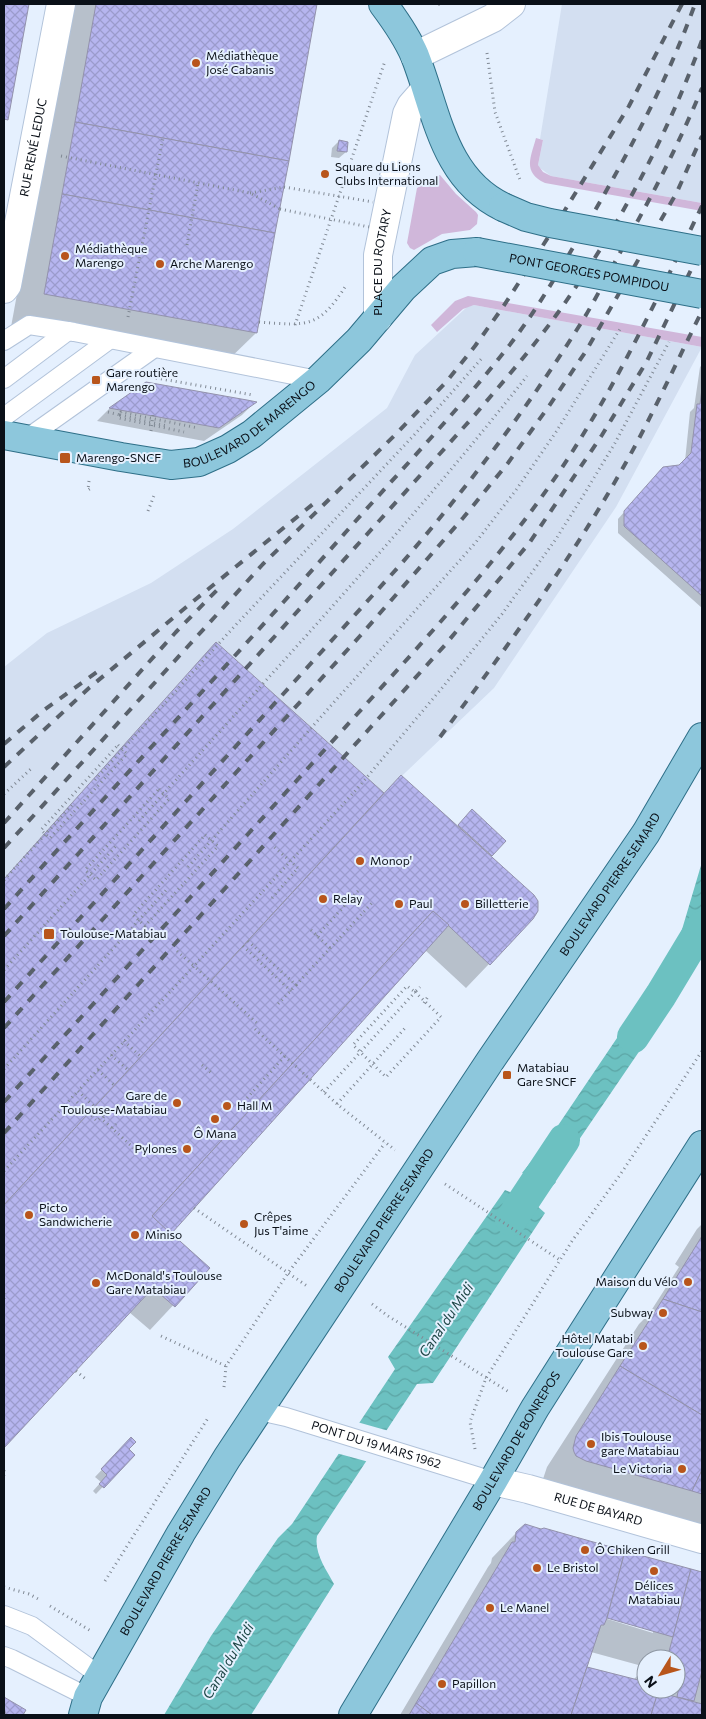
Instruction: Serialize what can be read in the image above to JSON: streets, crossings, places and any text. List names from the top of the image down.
{
  "streets": {
    "main road": [
      "PLACE DU ROTARY",
      "PONT GEORGES POMPIDOU",
      "BOULEVARD DE MARENGO",
      "BOULEVARD PIERRE SEMARD",
      "BOULEVARD DE BONREPOS"
    ],
    "street": ["RUE RENÉ LEDUC", "RUE DE BAYARD"],
    "lane": ["PONT DU 19 MARS 1962"]
  },
  "crossings": [
    ["PLACE DU ROTARY", "PONT GEORGES POMPIDOU"],
    ["PLACE DU ROTARY", "BOULEVARD DE MARENGO"],
    ["BOULEVARD PIERRE SEMARD", "PONT DU 19 MARS 1962"],
    ["BOULEVARD DE BONREPOS", "PONT DU 19 MARS 1962"],
    ["BOULEVARD DE BONREPOS", "RUE DE BAYARD"],
    ["PONT DU 19 MARS 1962", "RUE DE BAYARD"]
  ],
  "water": ["Canal du Midi"],
  "places": {
    "other": [
      "Médiathèque José Cabanis",
      "Square du Lions Clubs International",
      "Médiathèque Marengo",
      "Arche Marengo",
      "Monop'",
      "Relay",
      "Paul",
      "Billetterie",
      "Gare de Toulouse-Matabiau",
      "Hall M",
      "Ô Mana",
      "Pylones",
      "Picto Sandwicherie",
      "Crêpes Jus T'aime",
      "Miniso",
      "Maison du Vélo",
      "McDonald's Toulouse Gare Matabiau",
      "Subway",
      "Hôtel Matabi Toulouse Gare",
      "Ibis Toulouse gare Matabiau",
      "Le Victoria",
      "Ô Chiken Grill",
      "Le Bristol",
      "Délices Matabiau",
      "Le Manel",
      "Papillon"
    ],
    "transit": [
      "Gare routière Marengo",
      "Marengo-SNCF",
      "Toulouse-Matabiau",
      "Matabiau Gare SNCF"
    ]
  },
  "north": "bottom left"
}
